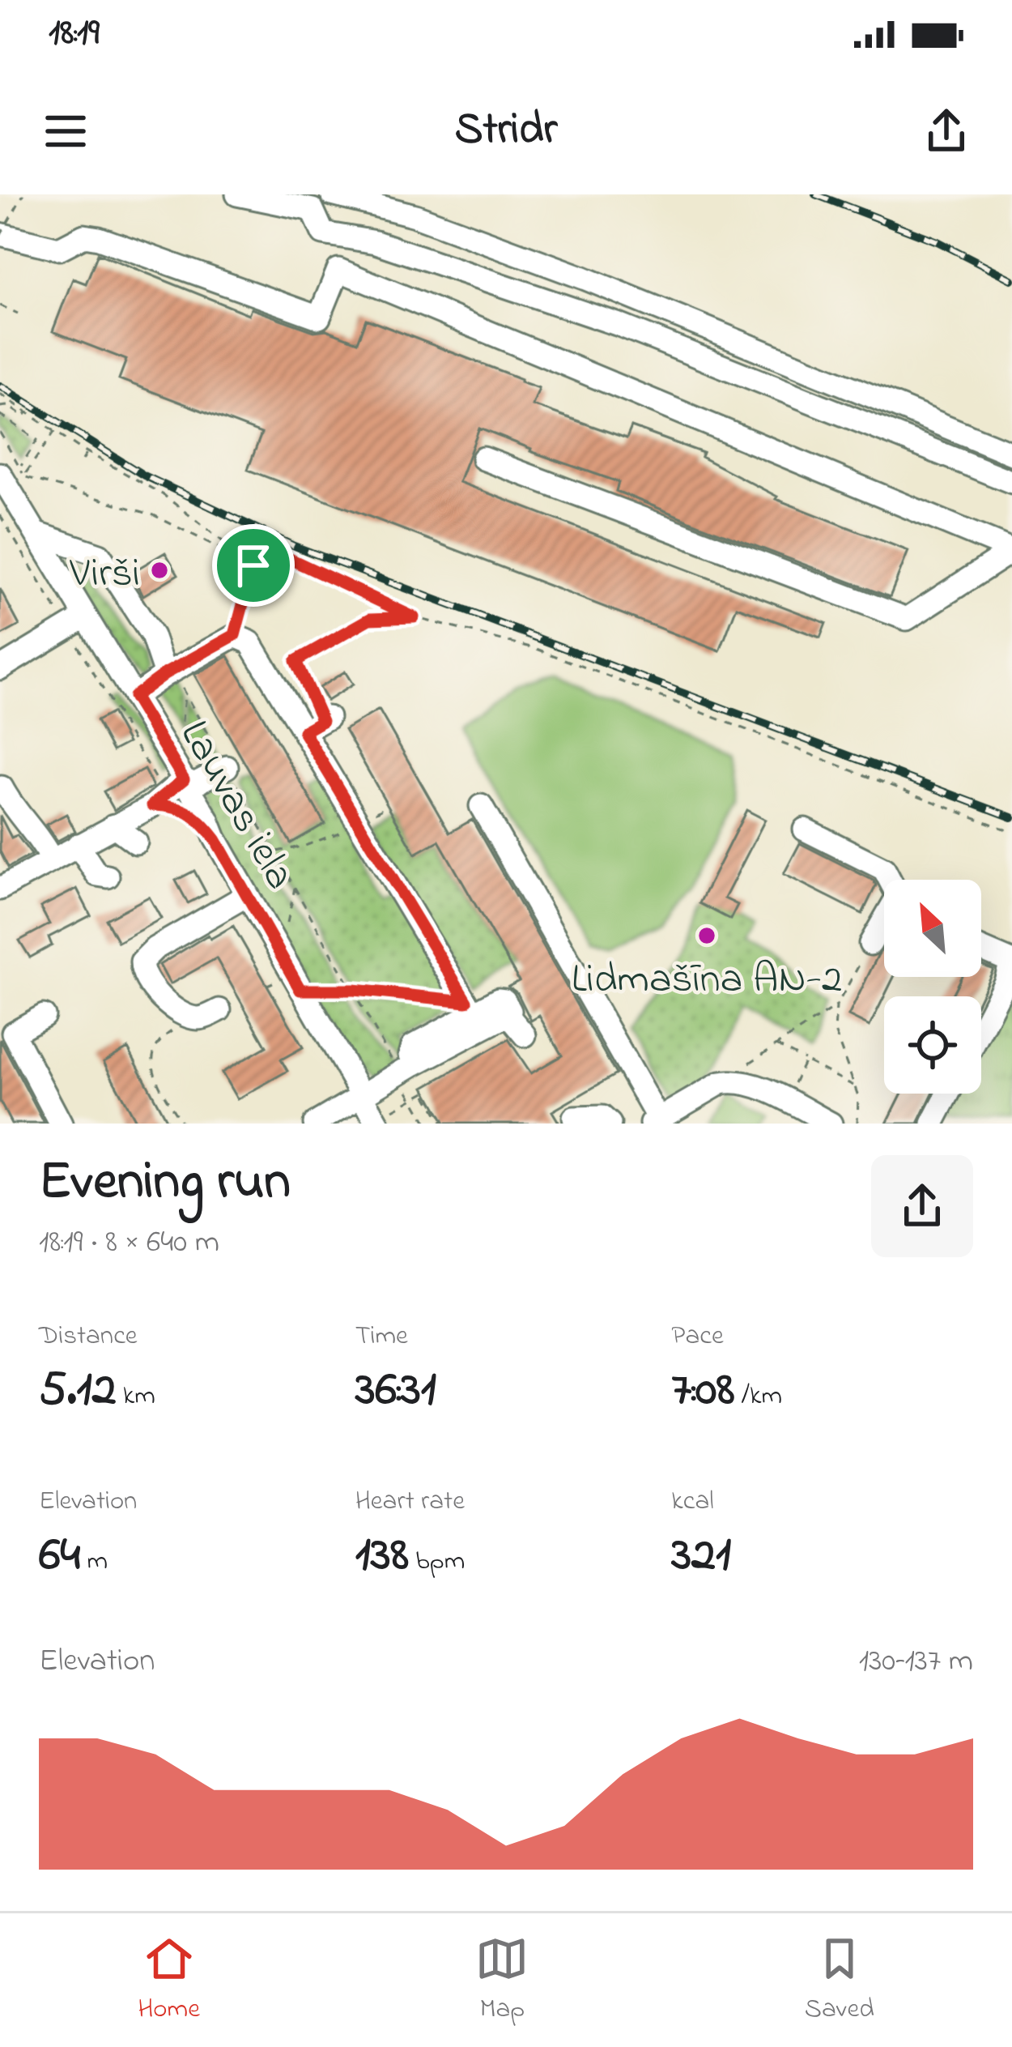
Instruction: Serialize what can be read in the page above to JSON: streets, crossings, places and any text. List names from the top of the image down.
{
  "streets": {
    "street": ["Lauvas iela"]
  },
  "places": ["Virši", "Lidmašīna AN-2"],
  "north": "top left",
  "page": {
    "status": "18:19",
    "header": "Stridr",
    "heading": ["Evening run", "18:19 · 8 × 640 m"],
    "stats": [
      ["Distance", "5.12 km"],
      ["Time", "36:31"],
      ["Pace", "7:08 /km"],
      ["Elevation", "64 m"],
      ["Heart rate", "138 bpm"],
      ["kcal", "321"]
    ],
    "chart": ["Elevation", "130–137 m"],
    "tabs": ["Home", "Map", "Saved"]
  }
}
